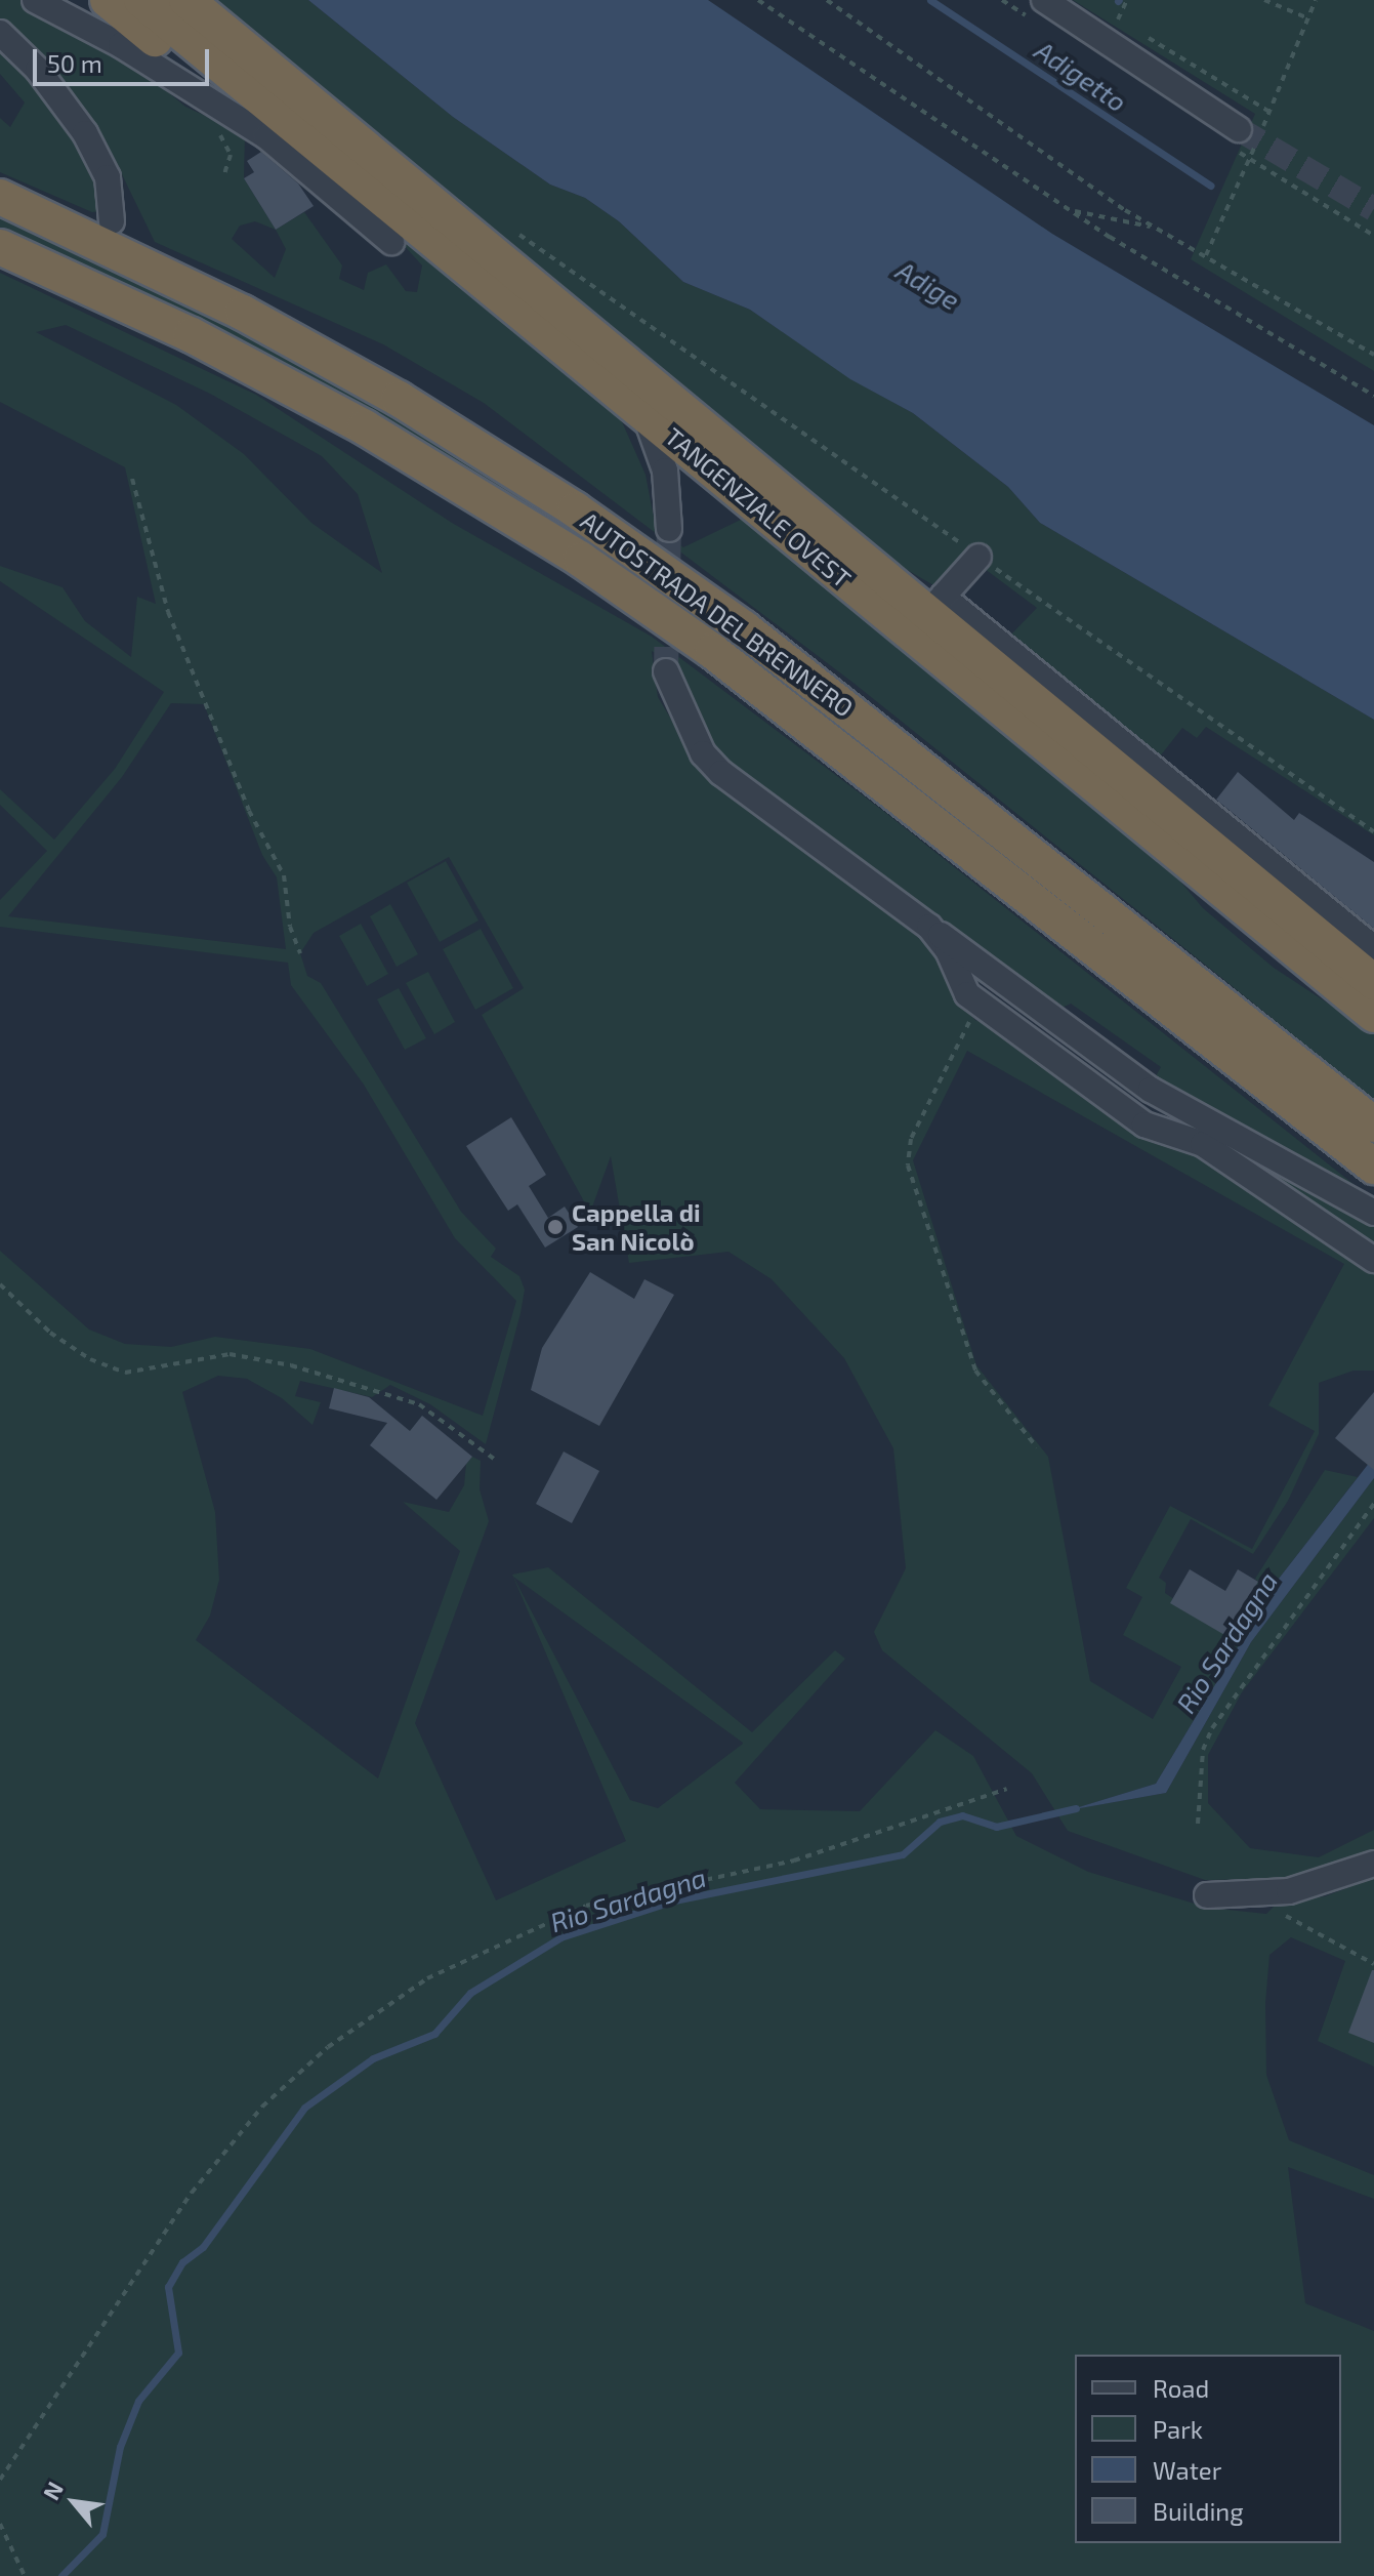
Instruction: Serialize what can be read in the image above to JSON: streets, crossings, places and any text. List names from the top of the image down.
{
  "streets": {
    "highway": ["TANGENZIALE OVEST", "AUTOSTRADA DEL BRENNERO"]
  },
  "water": ["Adigetto", "Adige", "Rio Sardagna"],
  "places": ["Cappella di San Nicolò"],
  "legend": [
    "Road",
    "Park",
    "Water",
    "Building"
  ],
  "scale_bar": "50 m",
  "north": "top left"
}
